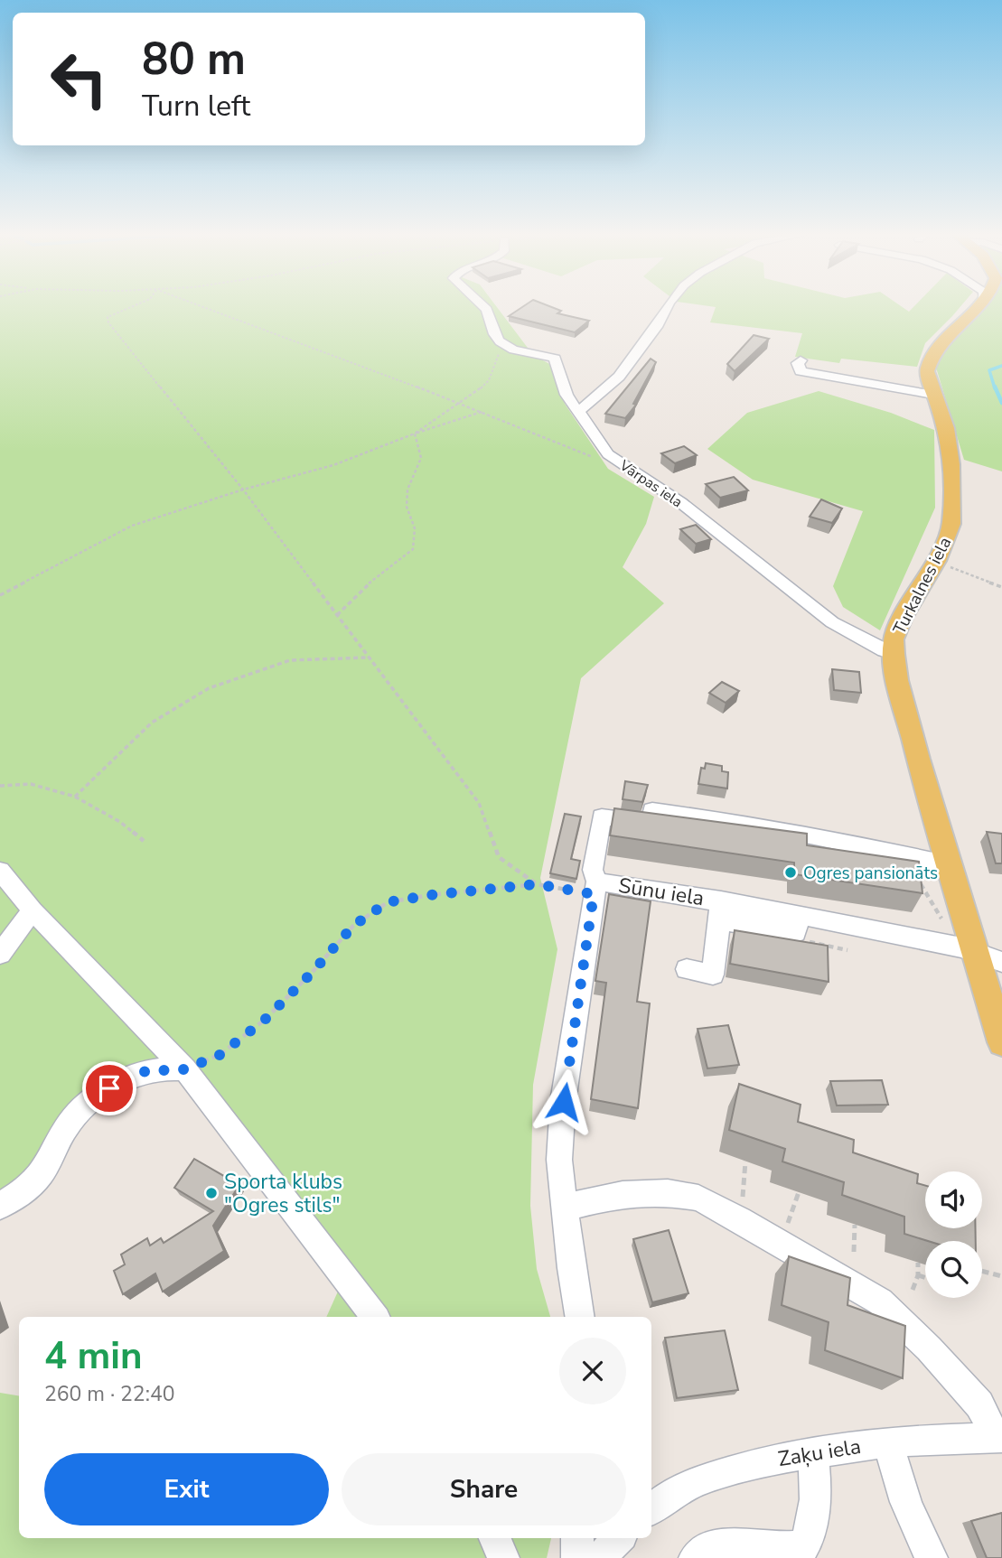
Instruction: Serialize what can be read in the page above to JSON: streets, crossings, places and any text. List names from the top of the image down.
{
  "streets": {
    "main road": ["Turkalnes iela"],
    "street": ["Vārpas iela", "Sūnu iela", "Zaķu iela"]
  },
  "crossings": [
    ["Vārpas iela", "Turkalnes iela"],
    ["Turkalnes iela", "Sūnu iela"]
  ],
  "places": ["Ogres pansionāts", "Sporta klubs \"Ogres stils\""],
  "page": {
    "turn": ["80 m", "Turn left"],
    "heading": ["4 min", "260 m · 22:40"],
    "buttons": ["Exit", "Share"]
  }
}
